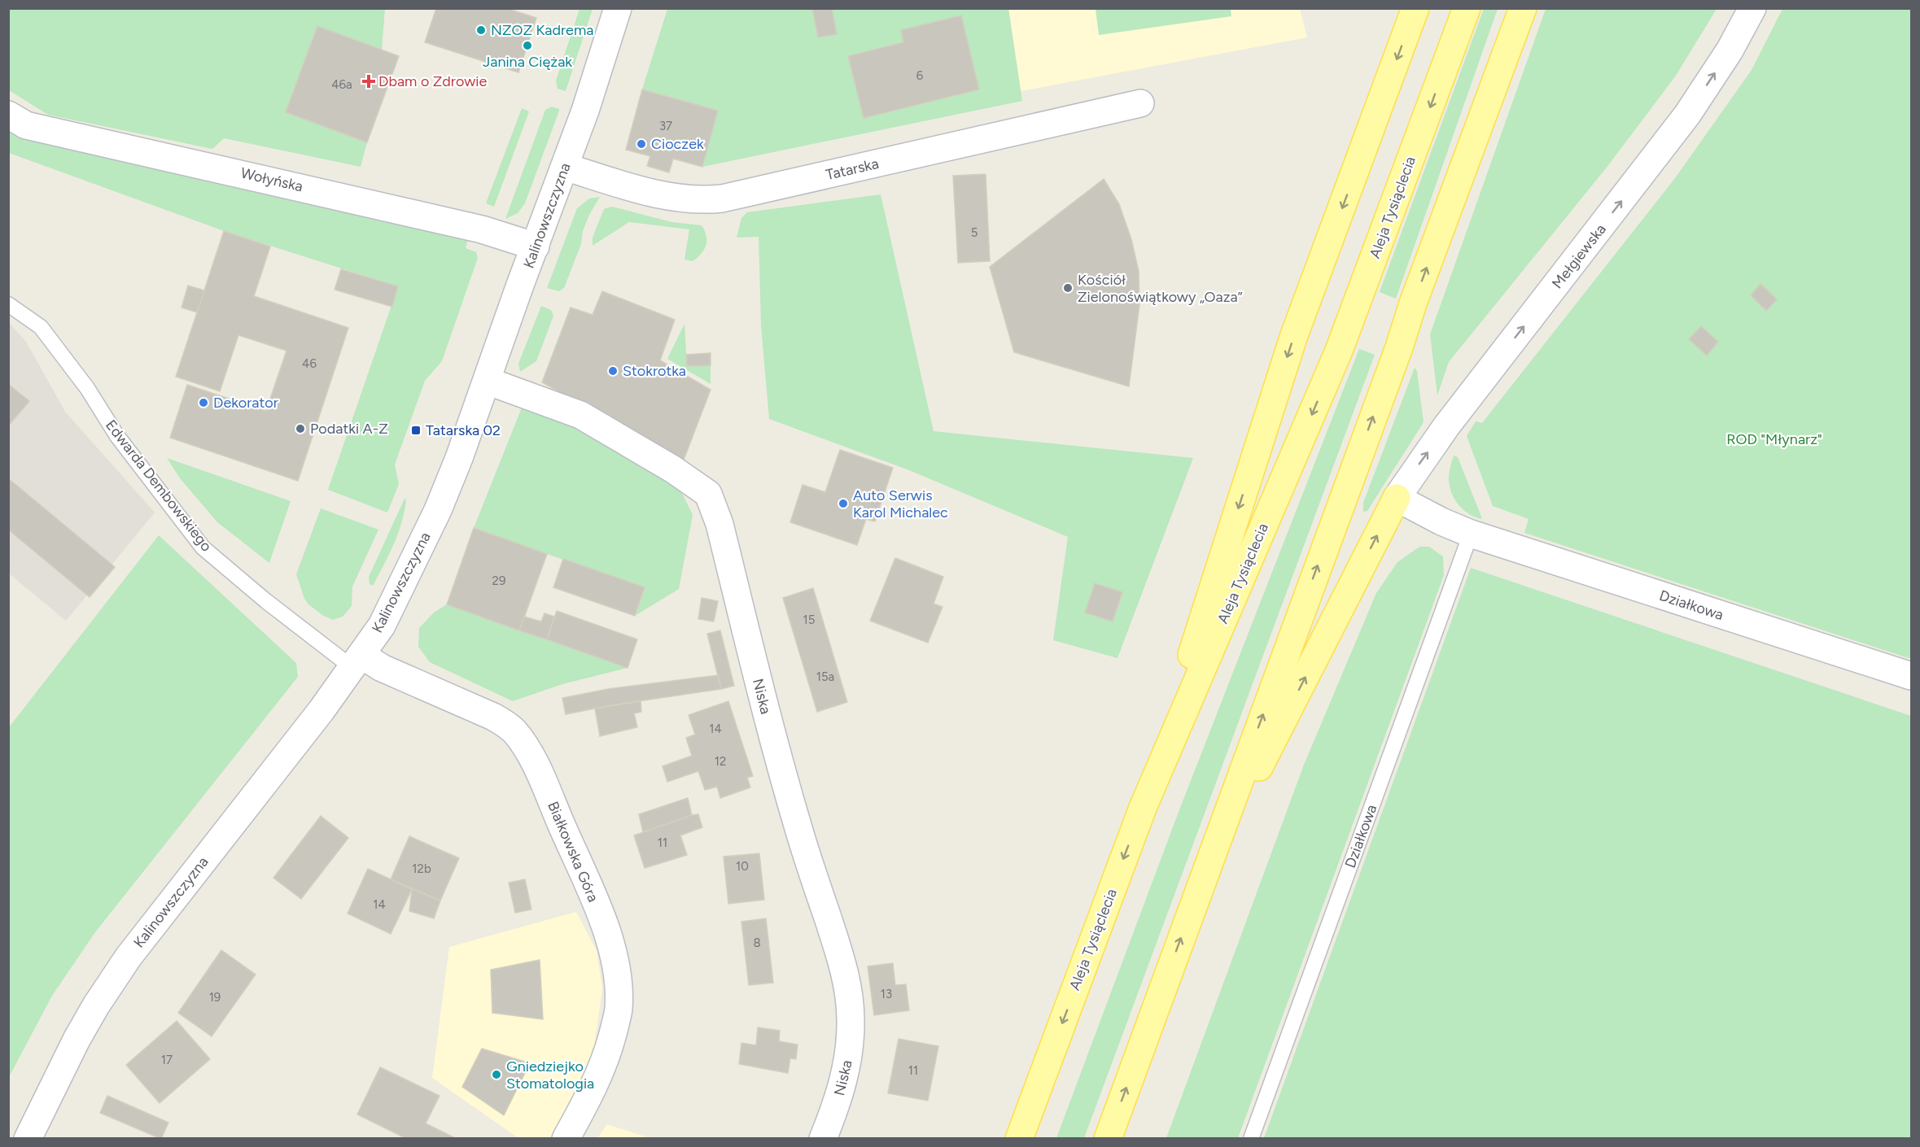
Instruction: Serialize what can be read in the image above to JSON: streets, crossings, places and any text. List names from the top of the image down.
{
  "streets": {
    "main road": ["Aleja Tysiąclecia"],
    "street": [
      "Tatarska",
      "Wołyńska",
      "Kalinowszczyzna",
      "Mełgiewska",
      "Działkowa",
      "Niska",
      "Białkowska Góra"
    ],
    "lane": ["Edwarda Dembowskiego"]
  },
  "crossings": [
    ["Tatarska", "Kalinowszczyzna"],
    ["Wołyńska", "Kalinowszczyzna"],
    ["Kalinowszczyzna", "Edwarda Dembowskiego"],
    ["Kalinowszczyzna", "Niska"],
    ["Kalinowszczyzna", "Białkowska Góra"],
    ["Mełgiewska", "Działkowa"],
    ["Edwarda Dembowskiego", "Białkowska Góra"]
  ],
  "one_way": ["Mełgiewska"],
  "parks": ["ROD \"Młynarz\""],
  "places": {
    "other": [
      "NZOZ Kadrema",
      "Janina Ciężak",
      "Cioczek",
      "Kościół Zielonoświątkowy „Oaza”",
      "Stokrotka",
      "Dekorator",
      "Podatki A-Z",
      "Auto Serwis Karol Michalec",
      "Gniedziejko Stomatologia"
    ],
    "health": ["Dbam o Zdrowie"],
    "transit": ["Tatarska 02"]
  },
  "house_numbers": [
    "6",
    "46a",
    "37",
    "5",
    "46",
    "29",
    "15",
    "15a",
    "14",
    "12",
    "11",
    "10",
    "12b",
    "14",
    "8",
    "13",
    "19",
    "17",
    "11"
  ]
}
